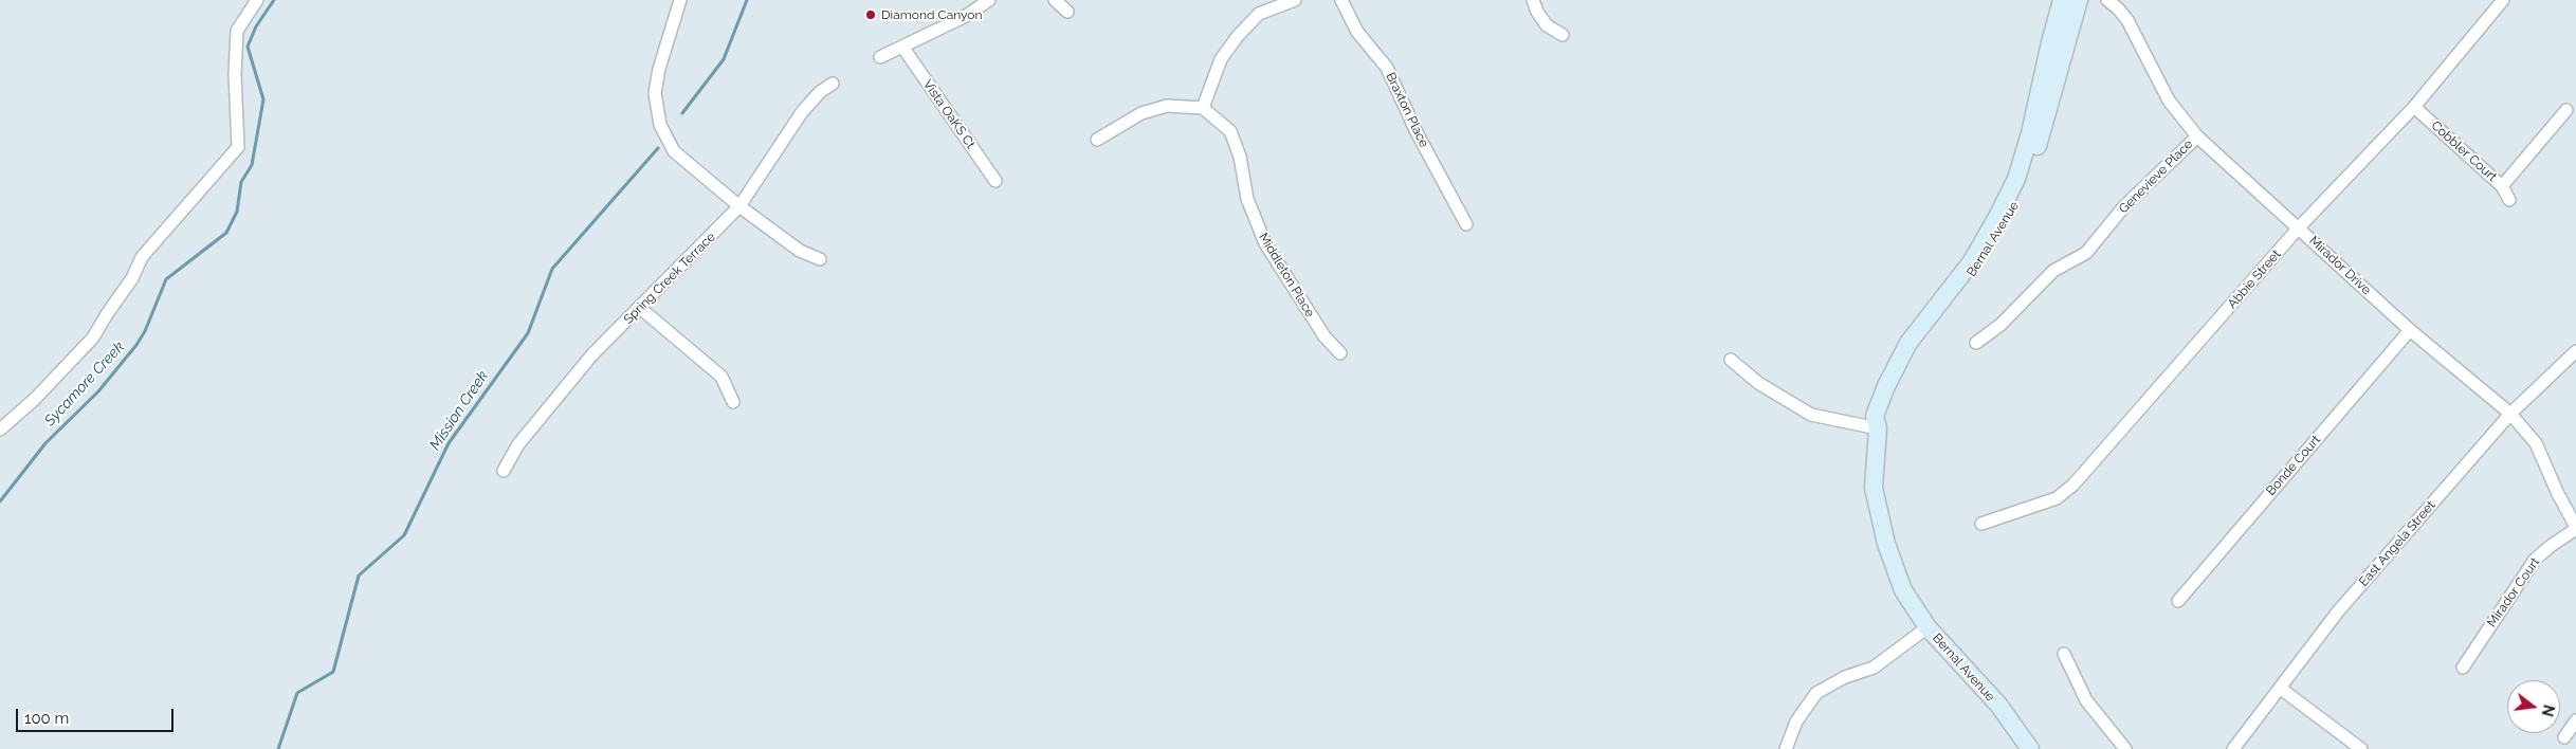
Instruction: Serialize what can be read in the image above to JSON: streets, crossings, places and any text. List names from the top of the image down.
{
  "streets": {
    "main road": ["Bernal Avenue"],
    "street": [
      "Braxton Place",
      "Vista OaKS Ct",
      "Cobbler Court",
      "Genevieve Place",
      "Mirador Drive",
      "Middleton Place",
      "Spring Creek Terrace",
      "Abbie Street",
      "Bonde Court",
      "East Angela Street",
      "Mirador Court"
    ]
  },
  "crossings": [
    ["Cobbler Court", "Abbie Street"],
    ["Genevieve Place", "Mirador Drive"],
    ["Mirador Drive", "Abbie Street"],
    ["Mirador Drive", "Bonde Court"],
    ["Mirador Drive", "East Angela Street"],
    ["Mirador Drive", "Mirador Court"]
  ],
  "water": ["Sycamore Creek", "Mission Creek"],
  "places": ["Diamond Canyon"],
  "scale_bar": "100 m",
  "north": "right"
}
